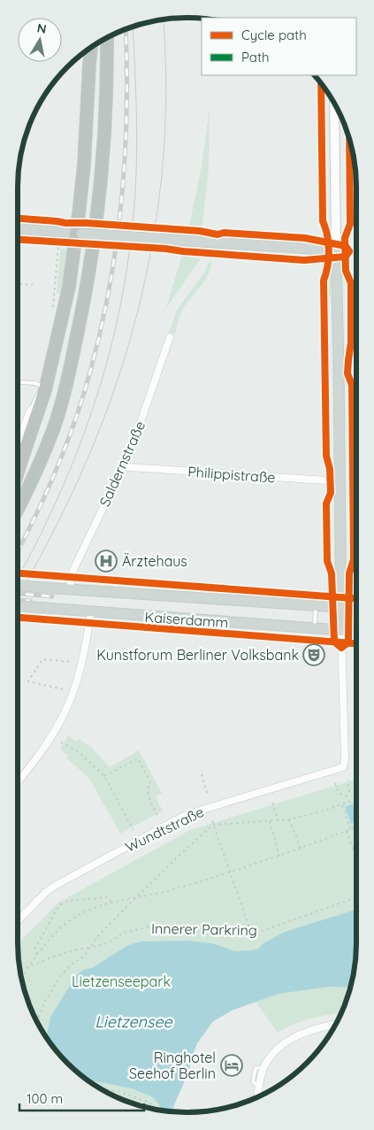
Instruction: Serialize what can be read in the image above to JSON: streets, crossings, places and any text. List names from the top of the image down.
{
  "streets": {
    "main road": ["Kaiserdamm"],
    "street": ["Saldernstraße", "Philippistraße", "Wundtstraße"],
    "path": ["Innerer Parkring"]
  },
  "crossings": [
    ["Saldernstraße", "Philippistraße"],
    ["Saldernstraße", "Kaiserdamm"],
    ["Kaiserdamm", "Wundtstraße"]
  ],
  "water": ["Lietzensee"],
  "parks": ["Lietzenseepark"],
  "places": {
    "hospital": ["Ärztehaus"],
    "theatre": ["Kunstforum Berliner Volksbank"],
    "hotel": ["Ringhotel Seehof Berlin"]
  },
  "legend": ["Cycle path", "Path"],
  "scale_bar": "100 m",
  "north": "top"
}
